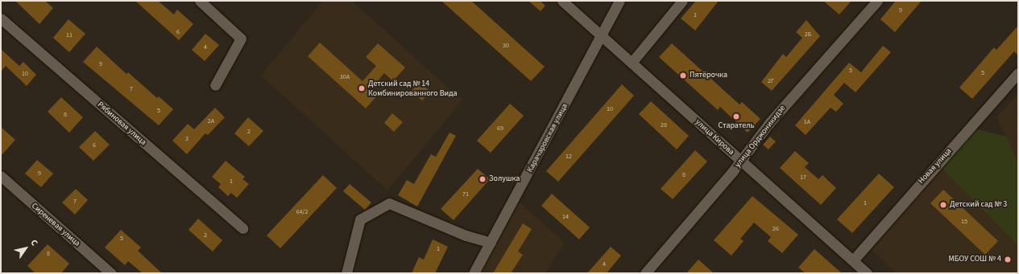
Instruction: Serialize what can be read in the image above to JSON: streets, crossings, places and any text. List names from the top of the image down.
{
  "streets": {
    "street": [
      "Рябиновая улица",
      "улица Орджоникидзе",
      "улица Кирова",
      "Карачаровская улица",
      "Новая улица",
      "Сиреневая улица"
    ]
  },
  "crossings": [
    ["улица Орджоникидзе", "улица Кирова"],
    ["улица Кирова", "Карачаровская улица"],
    ["улица Кирова", "Новая улица"]
  ],
  "places": [
    "Пятёрочка",
    "Детский сад № 14 Комбинированного Вида",
    "Старатель",
    "Золушка",
    "Детский сад № 3",
    "МБОУ СОШ № 4"
  ],
  "house_numbers": [
    "9",
    "1",
    "6",
    "2Б",
    "11",
    "30",
    "4",
    "9",
    "5",
    "5",
    "10",
    "30А",
    "2Г",
    "7",
    "10",
    "5",
    "8",
    "2А",
    "1А",
    "28",
    "69",
    "2",
    "3",
    "6",
    "12",
    "9",
    "8",
    "17",
    "1",
    "71",
    "7",
    "1",
    "64/2",
    "14",
    "15",
    "26",
    "2",
    "5",
    "1",
    "8",
    "4"
  ],
  "north": "top right"
}
